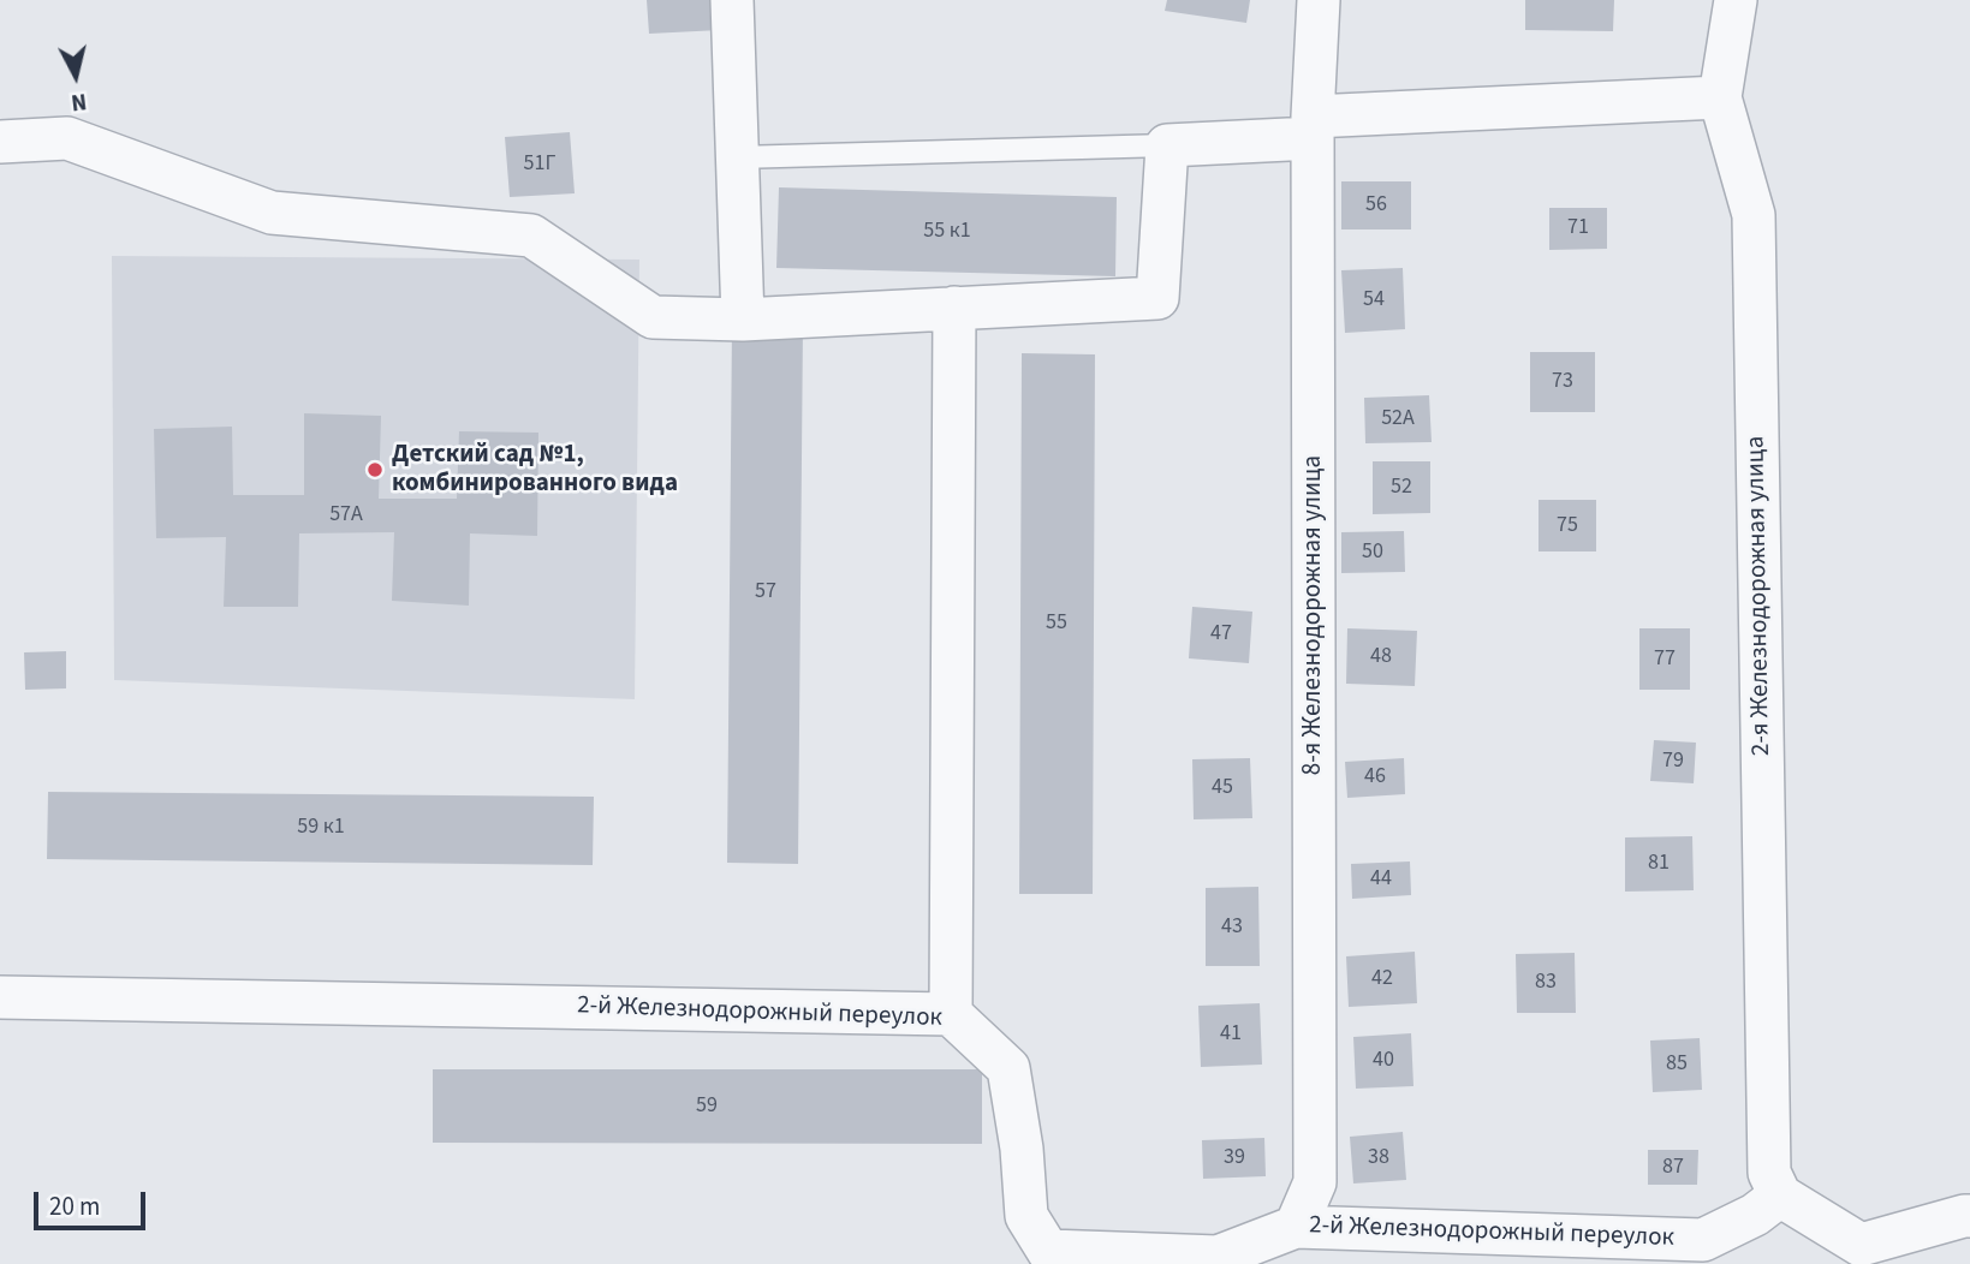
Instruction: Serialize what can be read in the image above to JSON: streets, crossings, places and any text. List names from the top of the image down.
{
  "streets": {
    "street": ["2-я Железнодорожная улица", "8-я Железнодорожная улица", "2-й Железнодорожный переулок"]
  },
  "crossings": [
    ["2-я Железнодорожная улица", "2-й Железнодорожный переулок"],
    ["8-я Железнодорожная улица", "2-й Железнодорожный переулок"]
  ],
  "places": ["Детский сад №1, комбинированного вида"],
  "house_numbers": [
    "51Г",
    "56",
    "71",
    "55 к1",
    "54",
    "73",
    "52А",
    "52",
    "57А",
    "75",
    "50",
    "57",
    "55",
    "47",
    "48",
    "77",
    "79",
    "46",
    "45",
    "59 к1",
    "81",
    "44",
    "43",
    "42",
    "83",
    "41",
    "40",
    "85",
    "59",
    "39",
    "38",
    "87"
  ],
  "scale_bar": "20 m",
  "north": "bottom"
}
